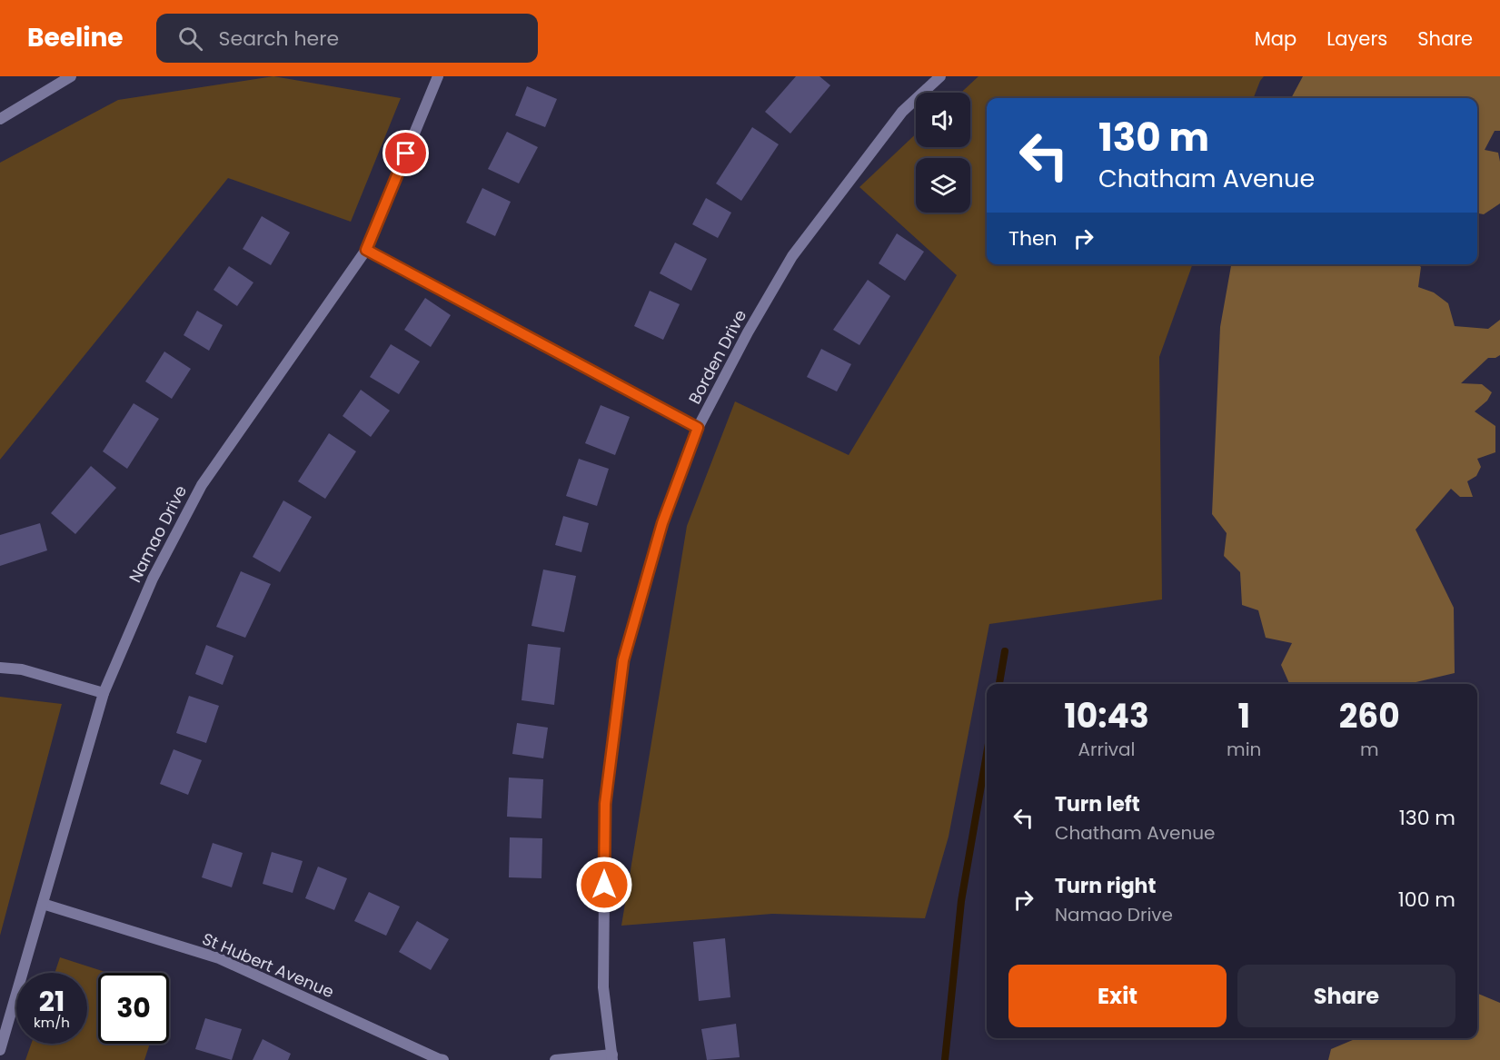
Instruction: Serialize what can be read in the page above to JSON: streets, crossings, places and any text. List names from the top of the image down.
{
  "streets": {
    "street": ["Borden Drive", "Namao Drive", "St Hubert Avenue"]
  },
  "crossings": [
    ["Namao Drive", "St Hubert Avenue"]
  ],
  "page": {
    "header": "Beeline",
    "search": "Search here",
    "nav": ["Map", "Layers", "Share"],
    "turn": ["130 m", "Chatham Avenue"],
    "then": "Then",
    "eta": [
      "10:43",
      "Arrival",
      "1",
      "min",
      "260",
      "m"
    ],
    "list": [
      {
        "name": "Turn left",
        "note": "Chatham Avenue",
        "value": "130 m"
      },
      {
        "name": "Turn right",
        "note": "Namao Drive",
        "value": "100 m"
      }
    ],
    "buttons": ["Exit", "Share"],
    "speed": "21 km/h",
    "limit": "30"
  }
}
